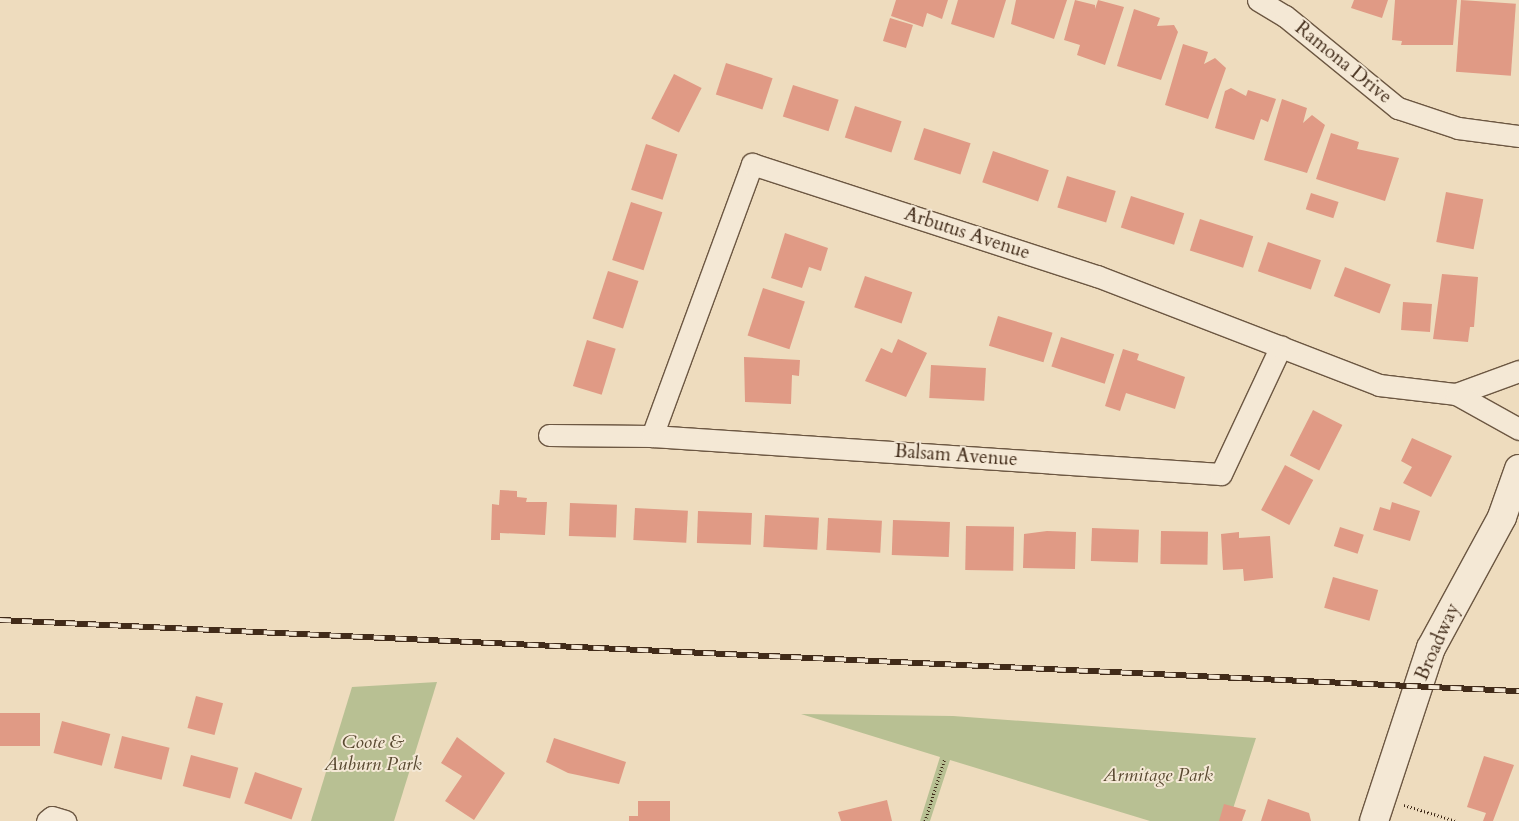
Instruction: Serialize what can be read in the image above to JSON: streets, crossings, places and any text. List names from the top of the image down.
{
  "streets": {
    "street": [
      "Ramona Drive",
      "Arbutus Avenue",
      "Balsam Avenue",
      "Broadway"
    ]
  },
  "crossings": [
    ["Arbutus Avenue", "Balsam Avenue"]
  ],
  "parks": ["Coote & Auburn Park", "Armitage Park"]
}
